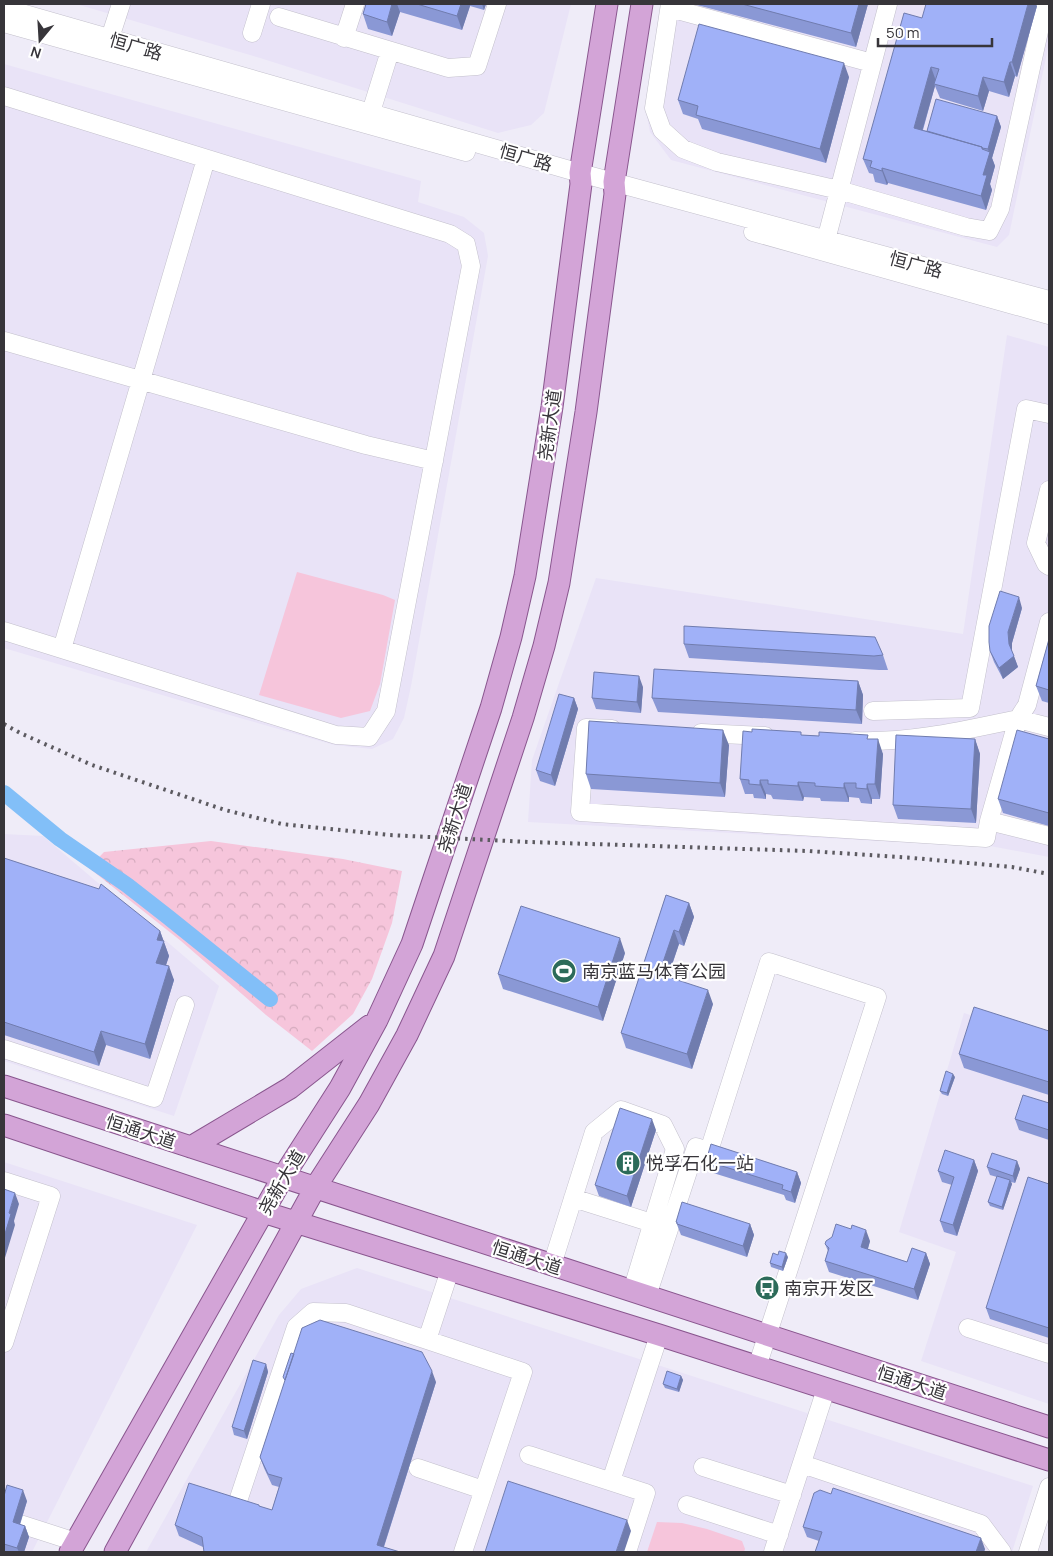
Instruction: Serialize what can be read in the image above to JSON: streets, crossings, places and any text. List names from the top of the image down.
{
  "streets": {
    "main road": ["尧新大道", "恒通大道"],
    "street": ["恒广路"]
  },
  "crossings": [
    ["恒广路", "尧新大道"],
    ["尧新大道", "恒通大道"]
  ],
  "places": {
    "sports": ["南京蓝马体育公园"],
    "building": ["悦孚石化一站"],
    "bus stop": ["南京开发区"]
  },
  "scale_bar": "50 m",
  "north": "bottom"
}
